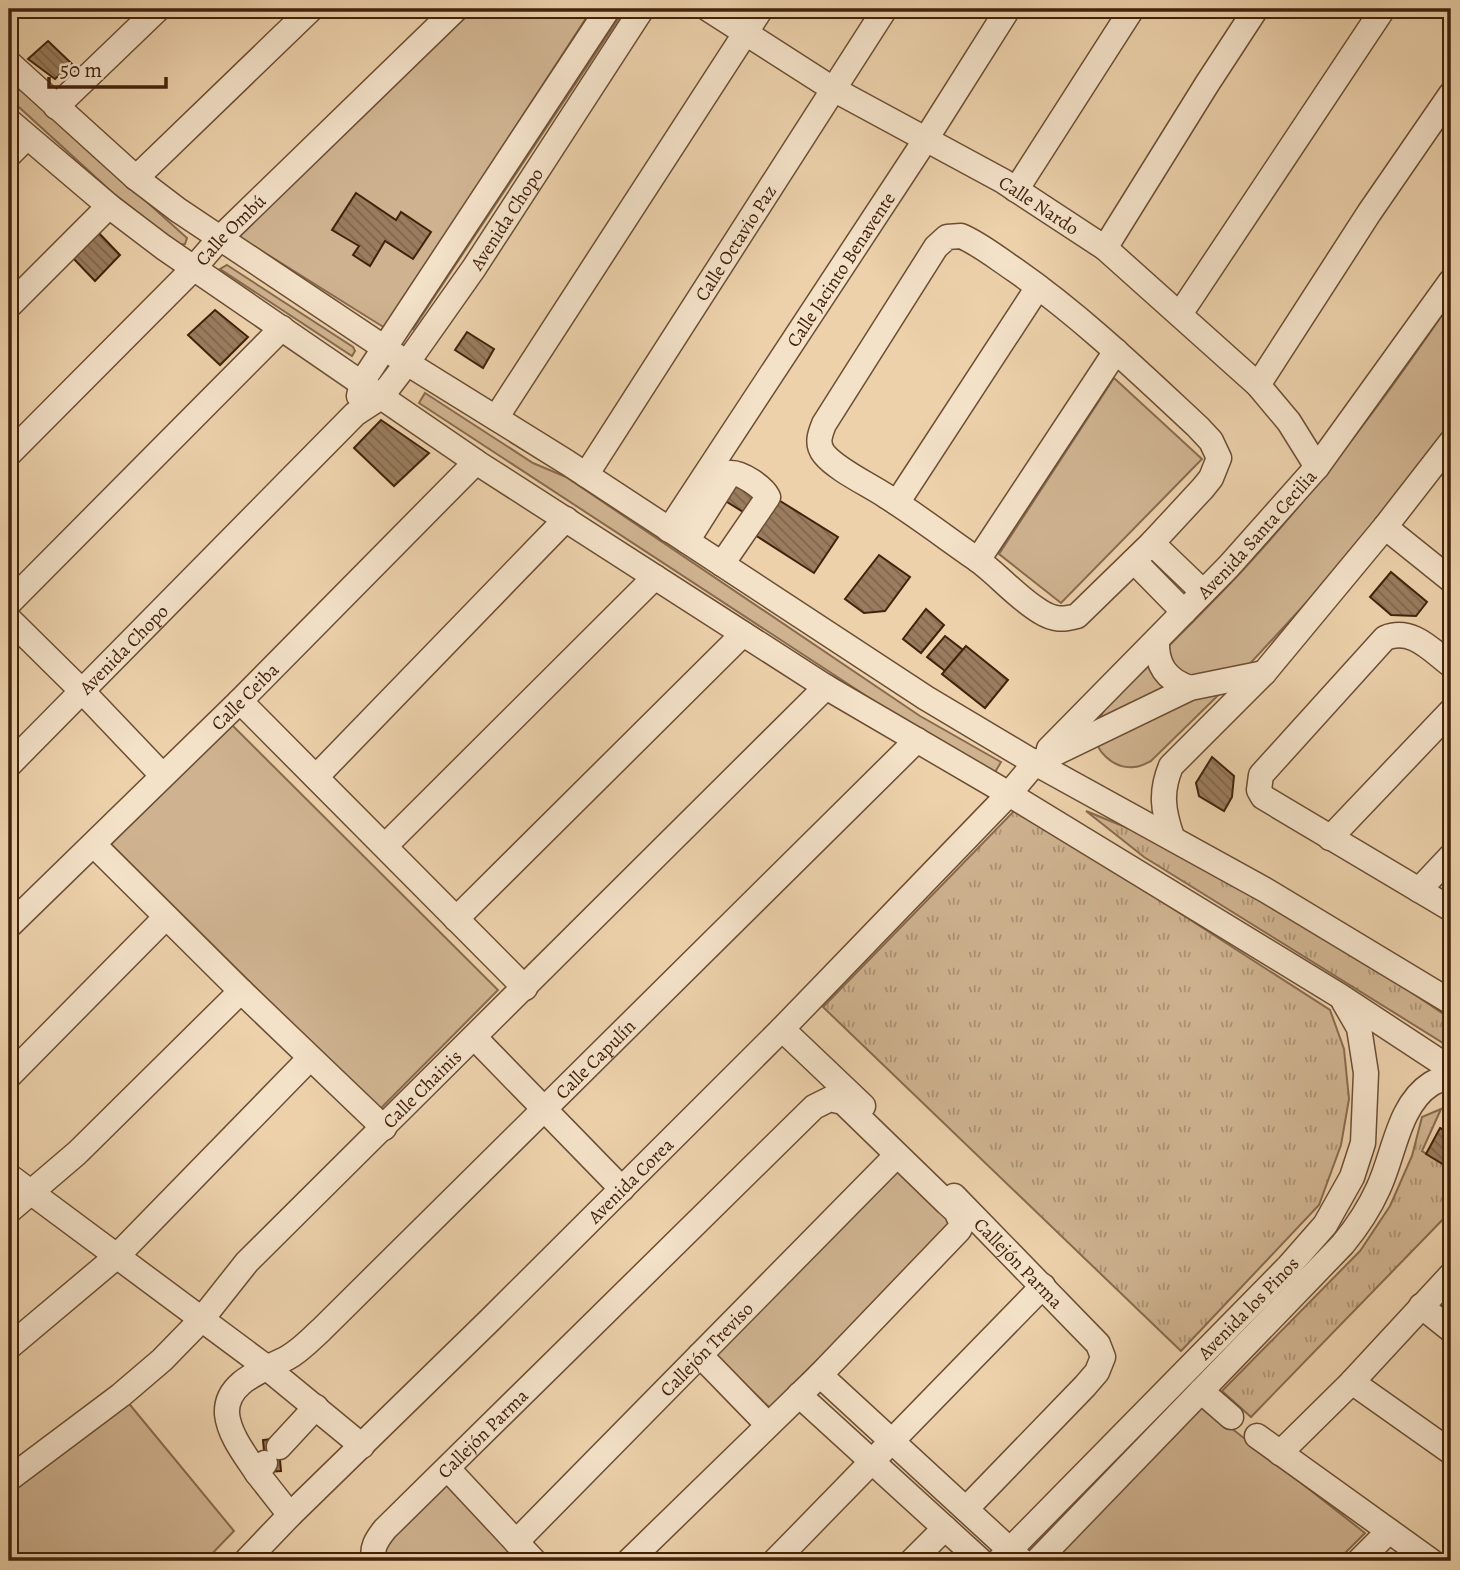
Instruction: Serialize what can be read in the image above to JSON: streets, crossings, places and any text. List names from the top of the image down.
{
  "streets": {
    "street": [
      "Calle Nardo",
      "Avenida Chopo",
      "Calle Ombú",
      "Calle Octavio Paz",
      "Calle Jacinto Benavente",
      "Avenida Santa Cecilia",
      "Calle Ceiba",
      "Calle Capulín",
      "Calle Chainis",
      "Avenida Corea",
      "Callejón Parma",
      "Avenida los Pinos",
      "Callejón Treviso"
    ]
  },
  "crossings": [
    ["Calle Nardo", "Calle Octavio Paz"],
    ["Calle Nardo", "Calle Jacinto Benavente"],
    ["Calle Nardo", "Avenida Santa Cecilia"],
    ["Avenida Santa Cecilia", "Avenida Corea"],
    ["Avenida Corea", "Callejón Parma"],
    ["Callejón Parma", "Callejón Treviso"]
  ],
  "scale_bar": "50 m"
}
